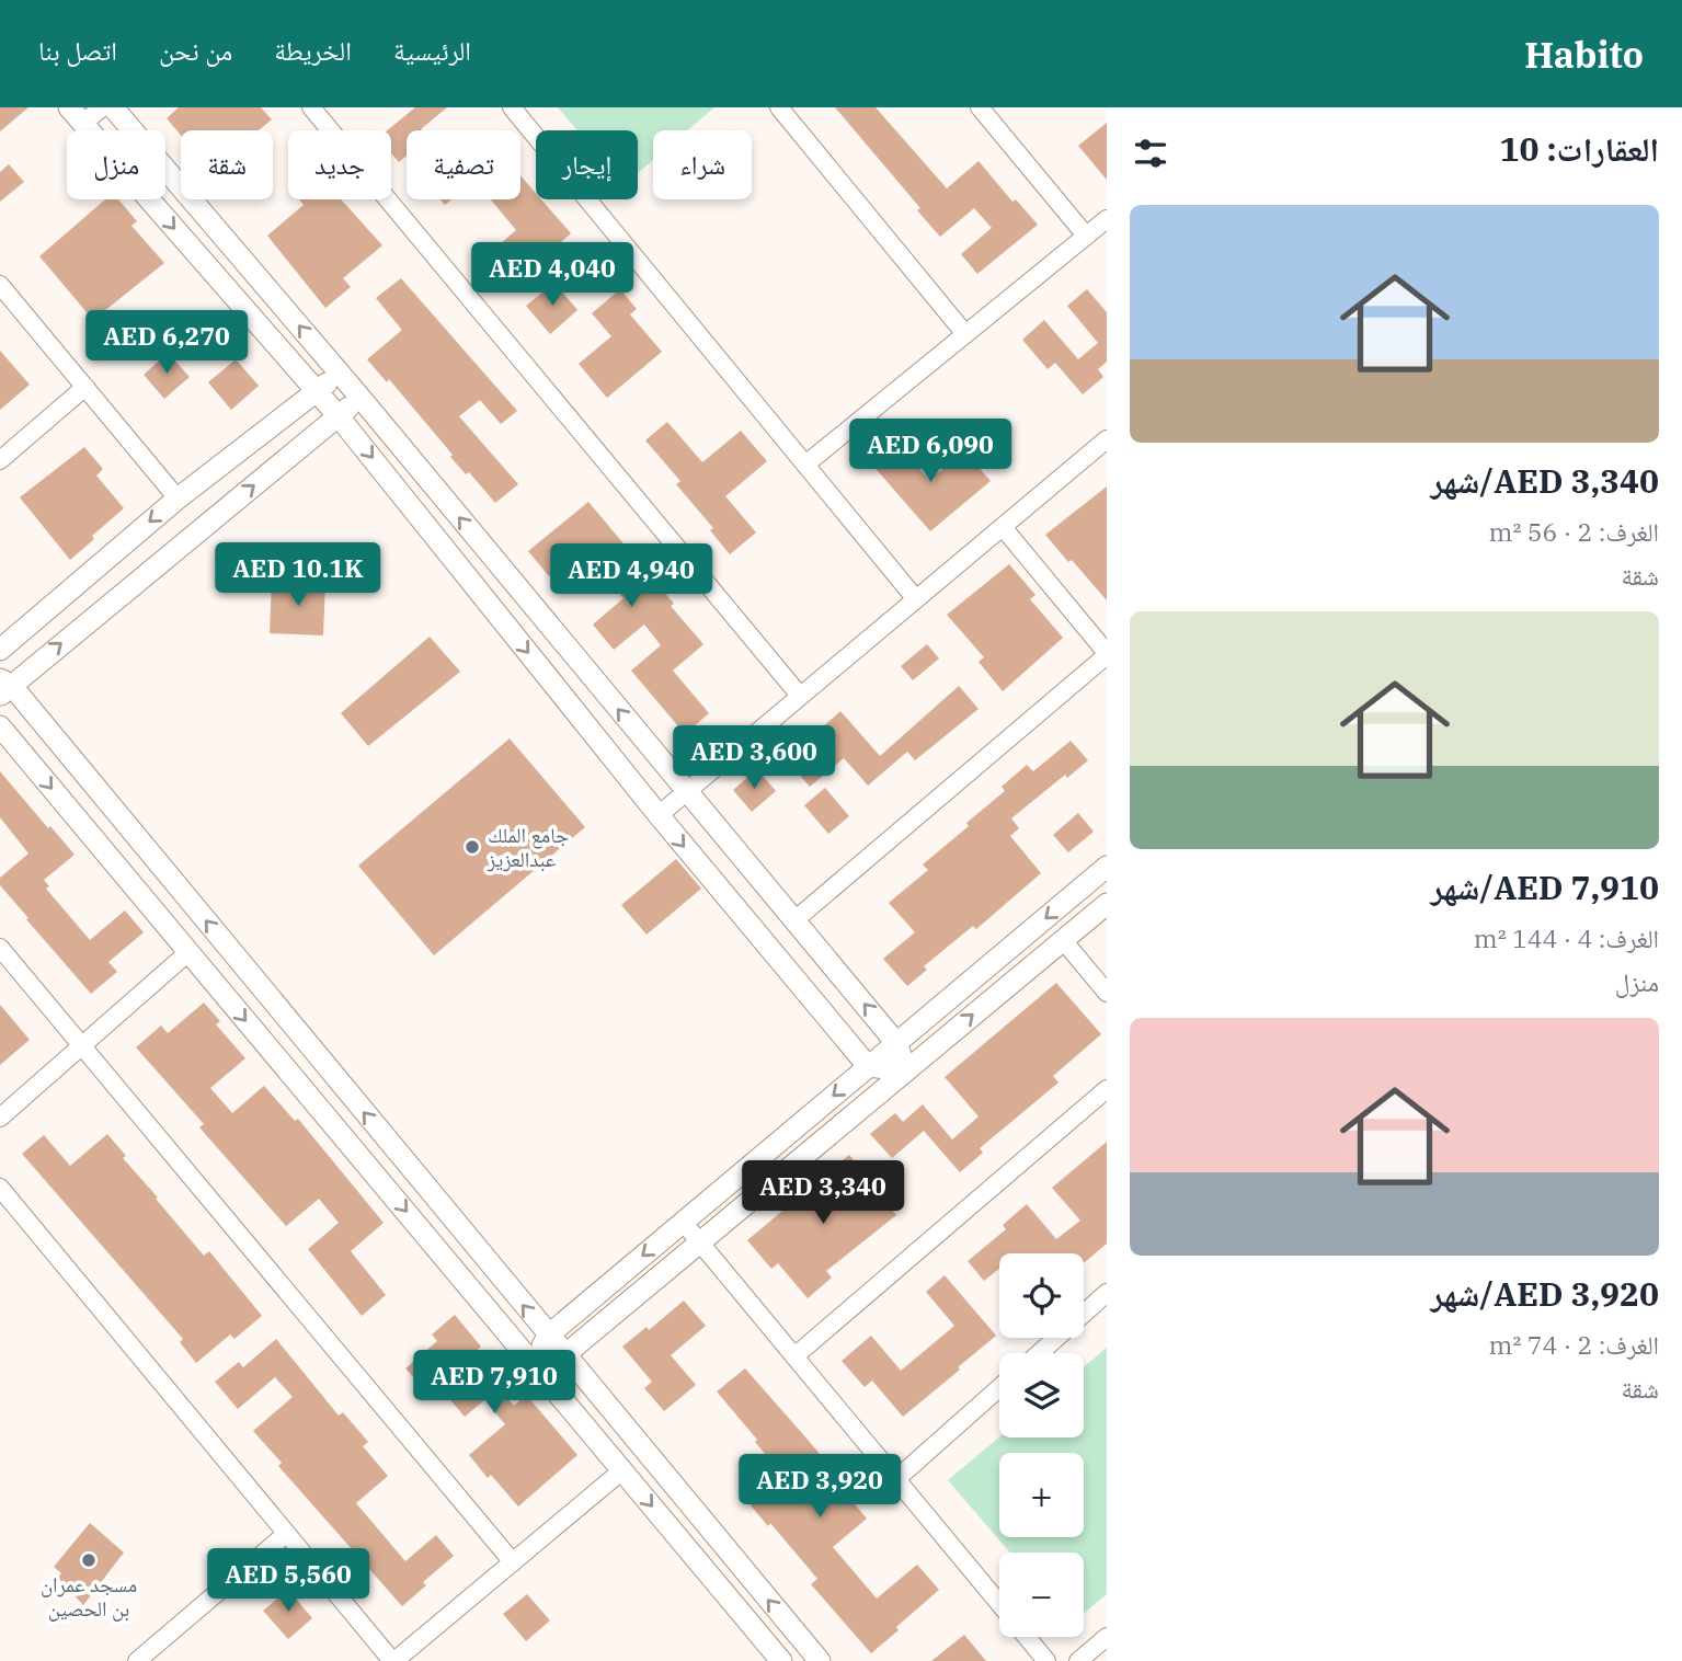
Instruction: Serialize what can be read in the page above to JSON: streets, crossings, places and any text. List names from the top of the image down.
{
  "places": ["جامع الملك عبدالعزيز", "مسجد عمران بن الحصين"],
  "page": {
    "header": "Habito",
    "nav": [
      "الرئيسية",
      "الخريطة",
      "من نحن",
      "اتصل بنا"
    ],
    "heading": "العقارات: 10",
    "chip": [
      "شراء",
      "إيجار",
      "تصفية",
      "جديد",
      "شقة",
      "منزل"
    ],
    "list": [
      {
        "name": "AED 3,340/شهر",
        "note": "الغرف: 2 · 56 m² · شقة"
      },
      {
        "name": "AED 7,910/شهر",
        "note": "الغرف: 4 · 144 m² · منزل"
      },
      {
        "name": "AED 3,920/شهر",
        "note": "الغرف: 2 · 74 m² · شقة"
      }
    ],
    "price": [
      "AED 4,040",
      "AED 6,270",
      "AED 6,090",
      "AED 10.1K",
      "AED 4,940",
      "AED 3,600",
      "AED 3,340",
      "AED 7,910",
      "AED 3,920",
      "AED 5,560"
    ],
    "map_buttons": ["+", "−"]
  }
}
